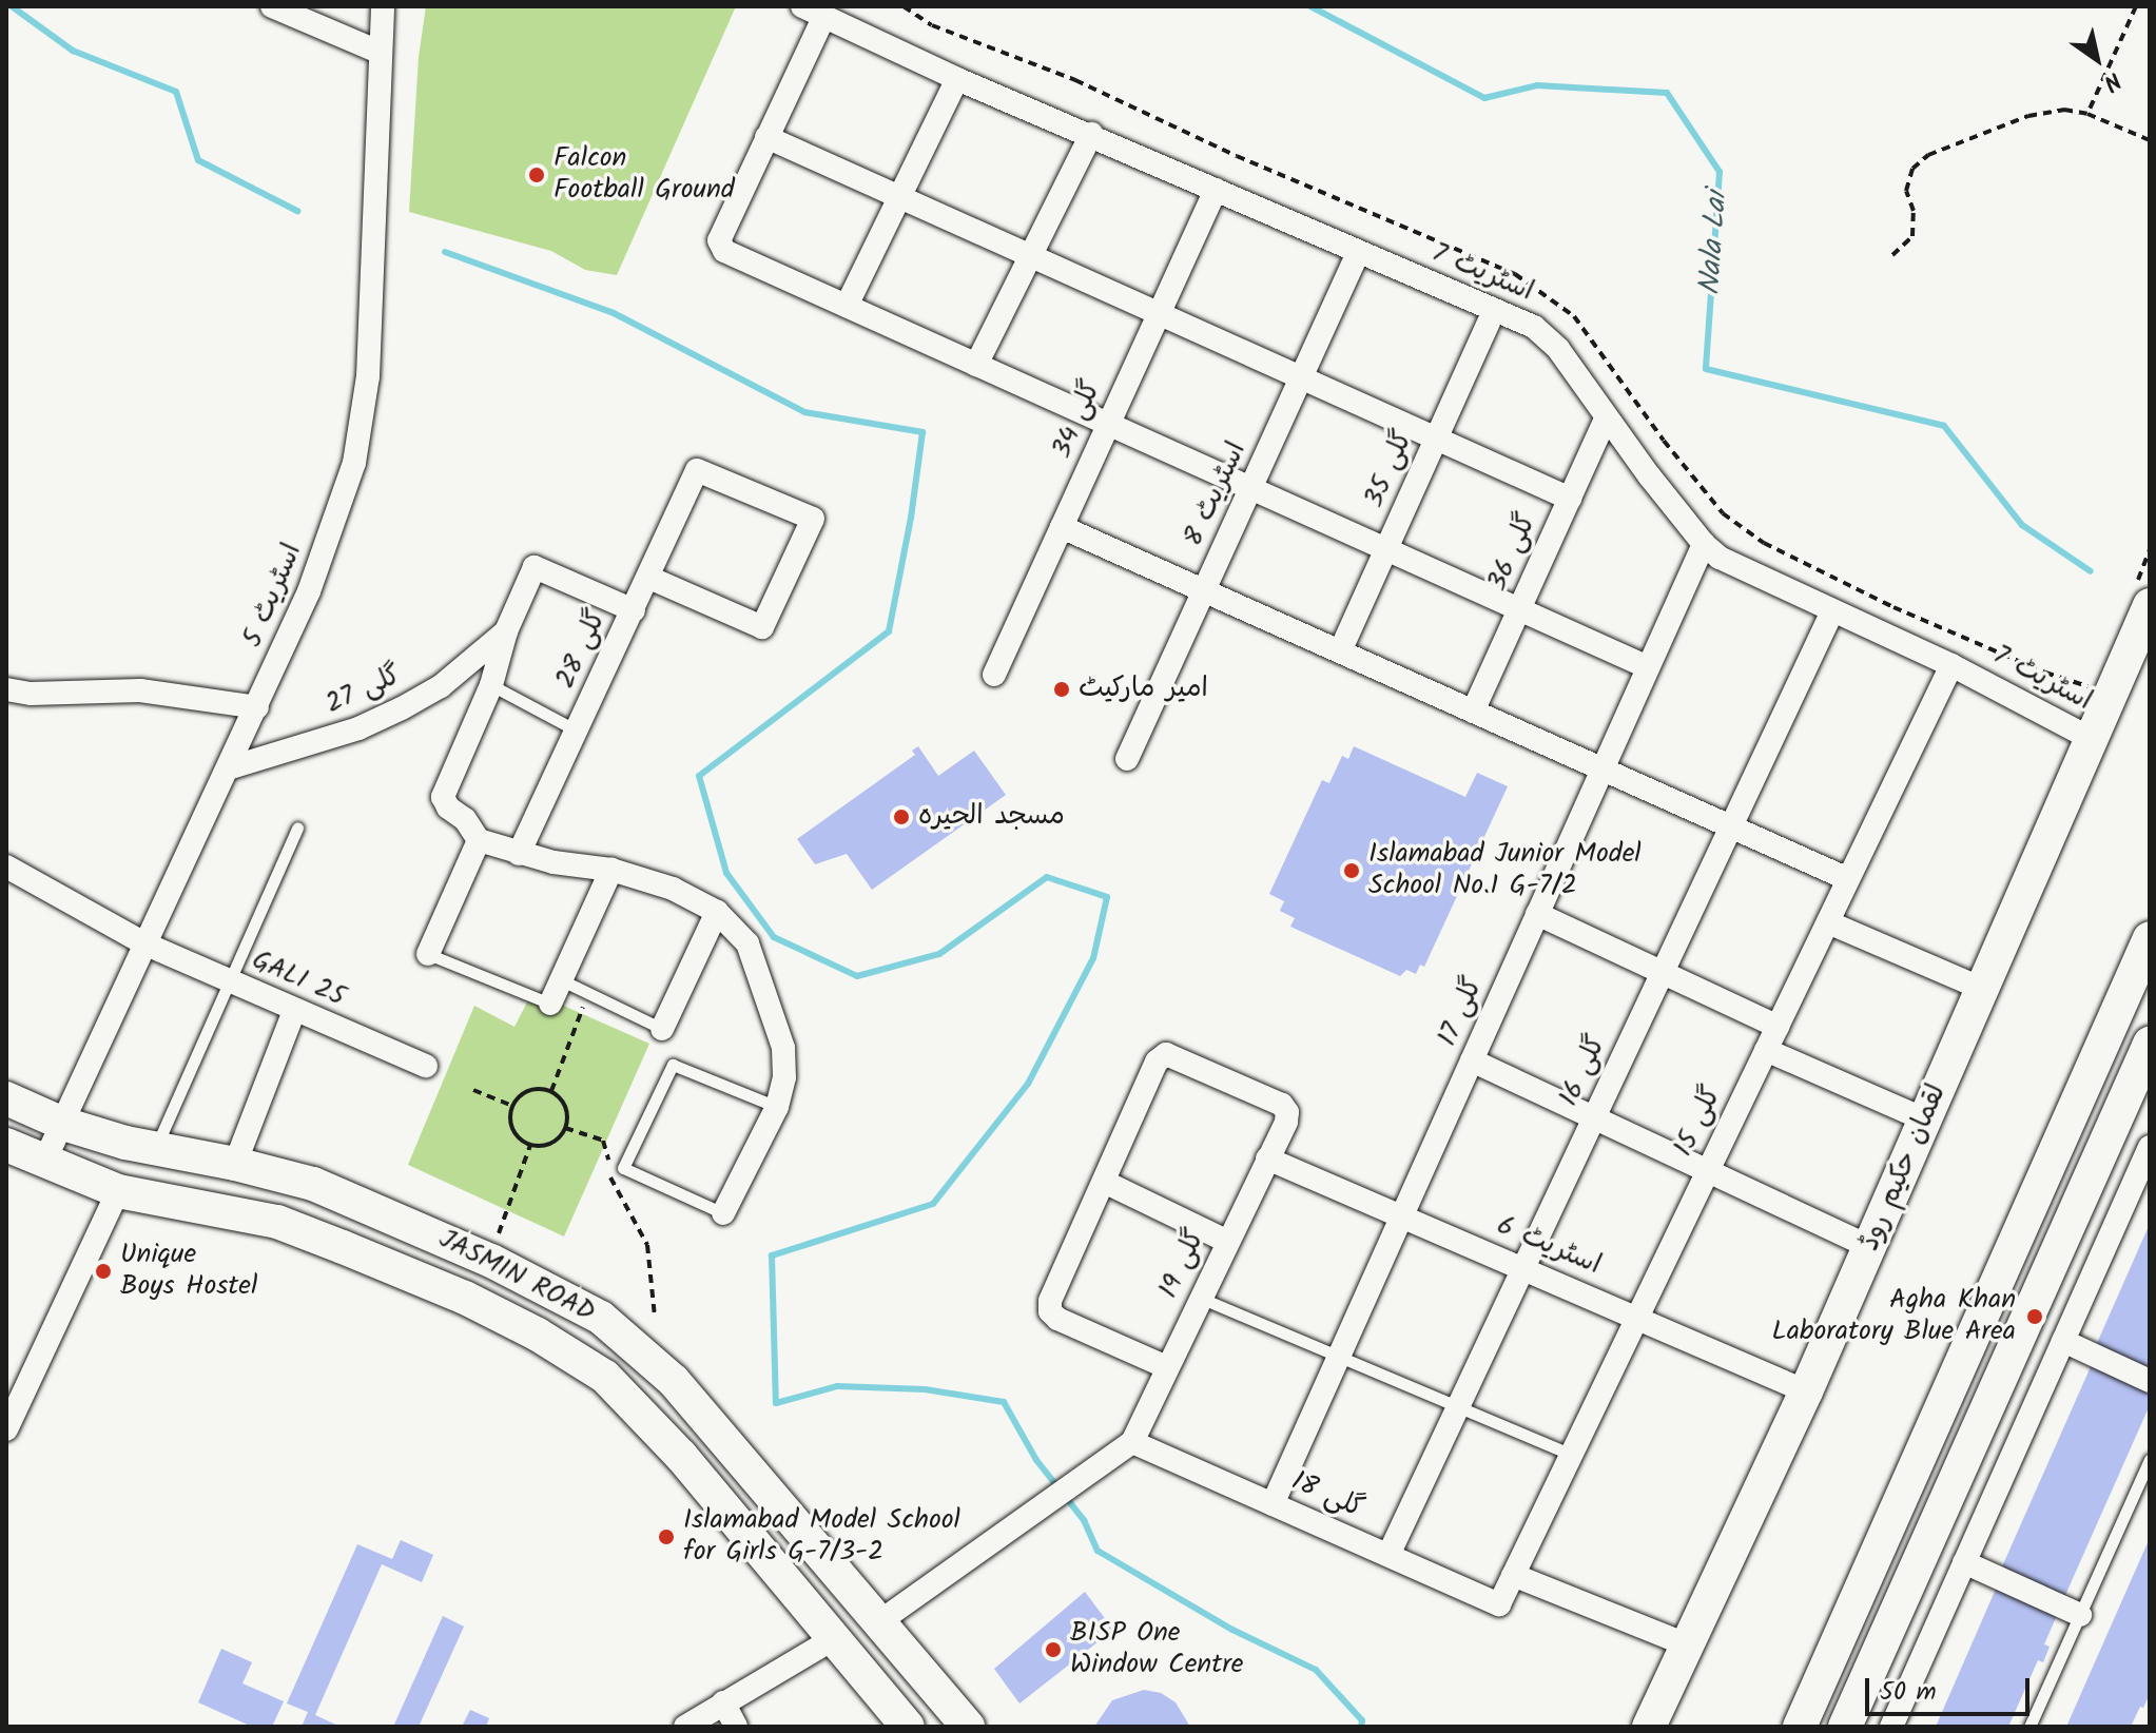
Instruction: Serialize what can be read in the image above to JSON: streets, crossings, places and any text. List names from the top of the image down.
{
  "streets": {
    "street": [
      "اسٹریٹ 7",
      "گلی 34",
      "گلی 35",
      "اسٹریٹ 8",
      "گلی 36",
      "اسٹریٹ 5",
      "گلی 28",
      "گلی 27",
      "GALI 25",
      "گلی 17",
      "گلی 16",
      "گلی 15",
      "لقمان حکیم روڈ",
      "اسٹریٹ 6",
      "گلی 19",
      "JASMIN ROAD",
      "گلی 18"
    ]
  },
  "crossings": [
    ["اسٹریٹ 7", "گلی 34"],
    ["اسٹریٹ 7", "گلی 35"],
    ["اسٹریٹ 7", "اسٹریٹ 8"],
    ["اسٹریٹ 7", "گلی 36"],
    ["اسٹریٹ 7", "گلی 17"],
    ["اسٹریٹ 7", "گلی 16"],
    ["اسٹریٹ 7", "گلی 15"],
    ["اسٹریٹ 7", "لقمان حکیم روڈ"],
    ["اسٹریٹ 5", "گلی 27"],
    ["اسٹریٹ 5", "GALI 25"],
    ["اسٹریٹ 5", "JASMIN ROAD"],
    ["گلی 28", "گلی 27"],
    ["گلی 17", "اسٹریٹ 6"],
    ["گلی 17", "گلی 18"],
    ["گلی 16", "اسٹریٹ 6"],
    ["گلی 16", "گلی 18"],
    ["گلی 15", "اسٹریٹ 6"],
    ["گلی 15", "گلی 18"],
    ["لقمان حکیم روڈ", "اسٹریٹ 6"],
    ["اسٹریٹ 6", "گلی 19"],
    ["گلی 19", "گلی 18"]
  ],
  "water": ["Nala Lai"],
  "places": [
    "Falcon Football Ground",
    "امیر مارکیٹ",
    "مسجد الحیرہ",
    "Islamabad Junior Model School No.1 G-7/2",
    "Unique Boys Hostel",
    "Agha Khan Laboratory Blue Area",
    "Islamabad Model School for Girls G-7/3-2",
    "BISP One Window Centre"
  ],
  "scale_bar": "50 m",
  "north": "bottom right"
}
